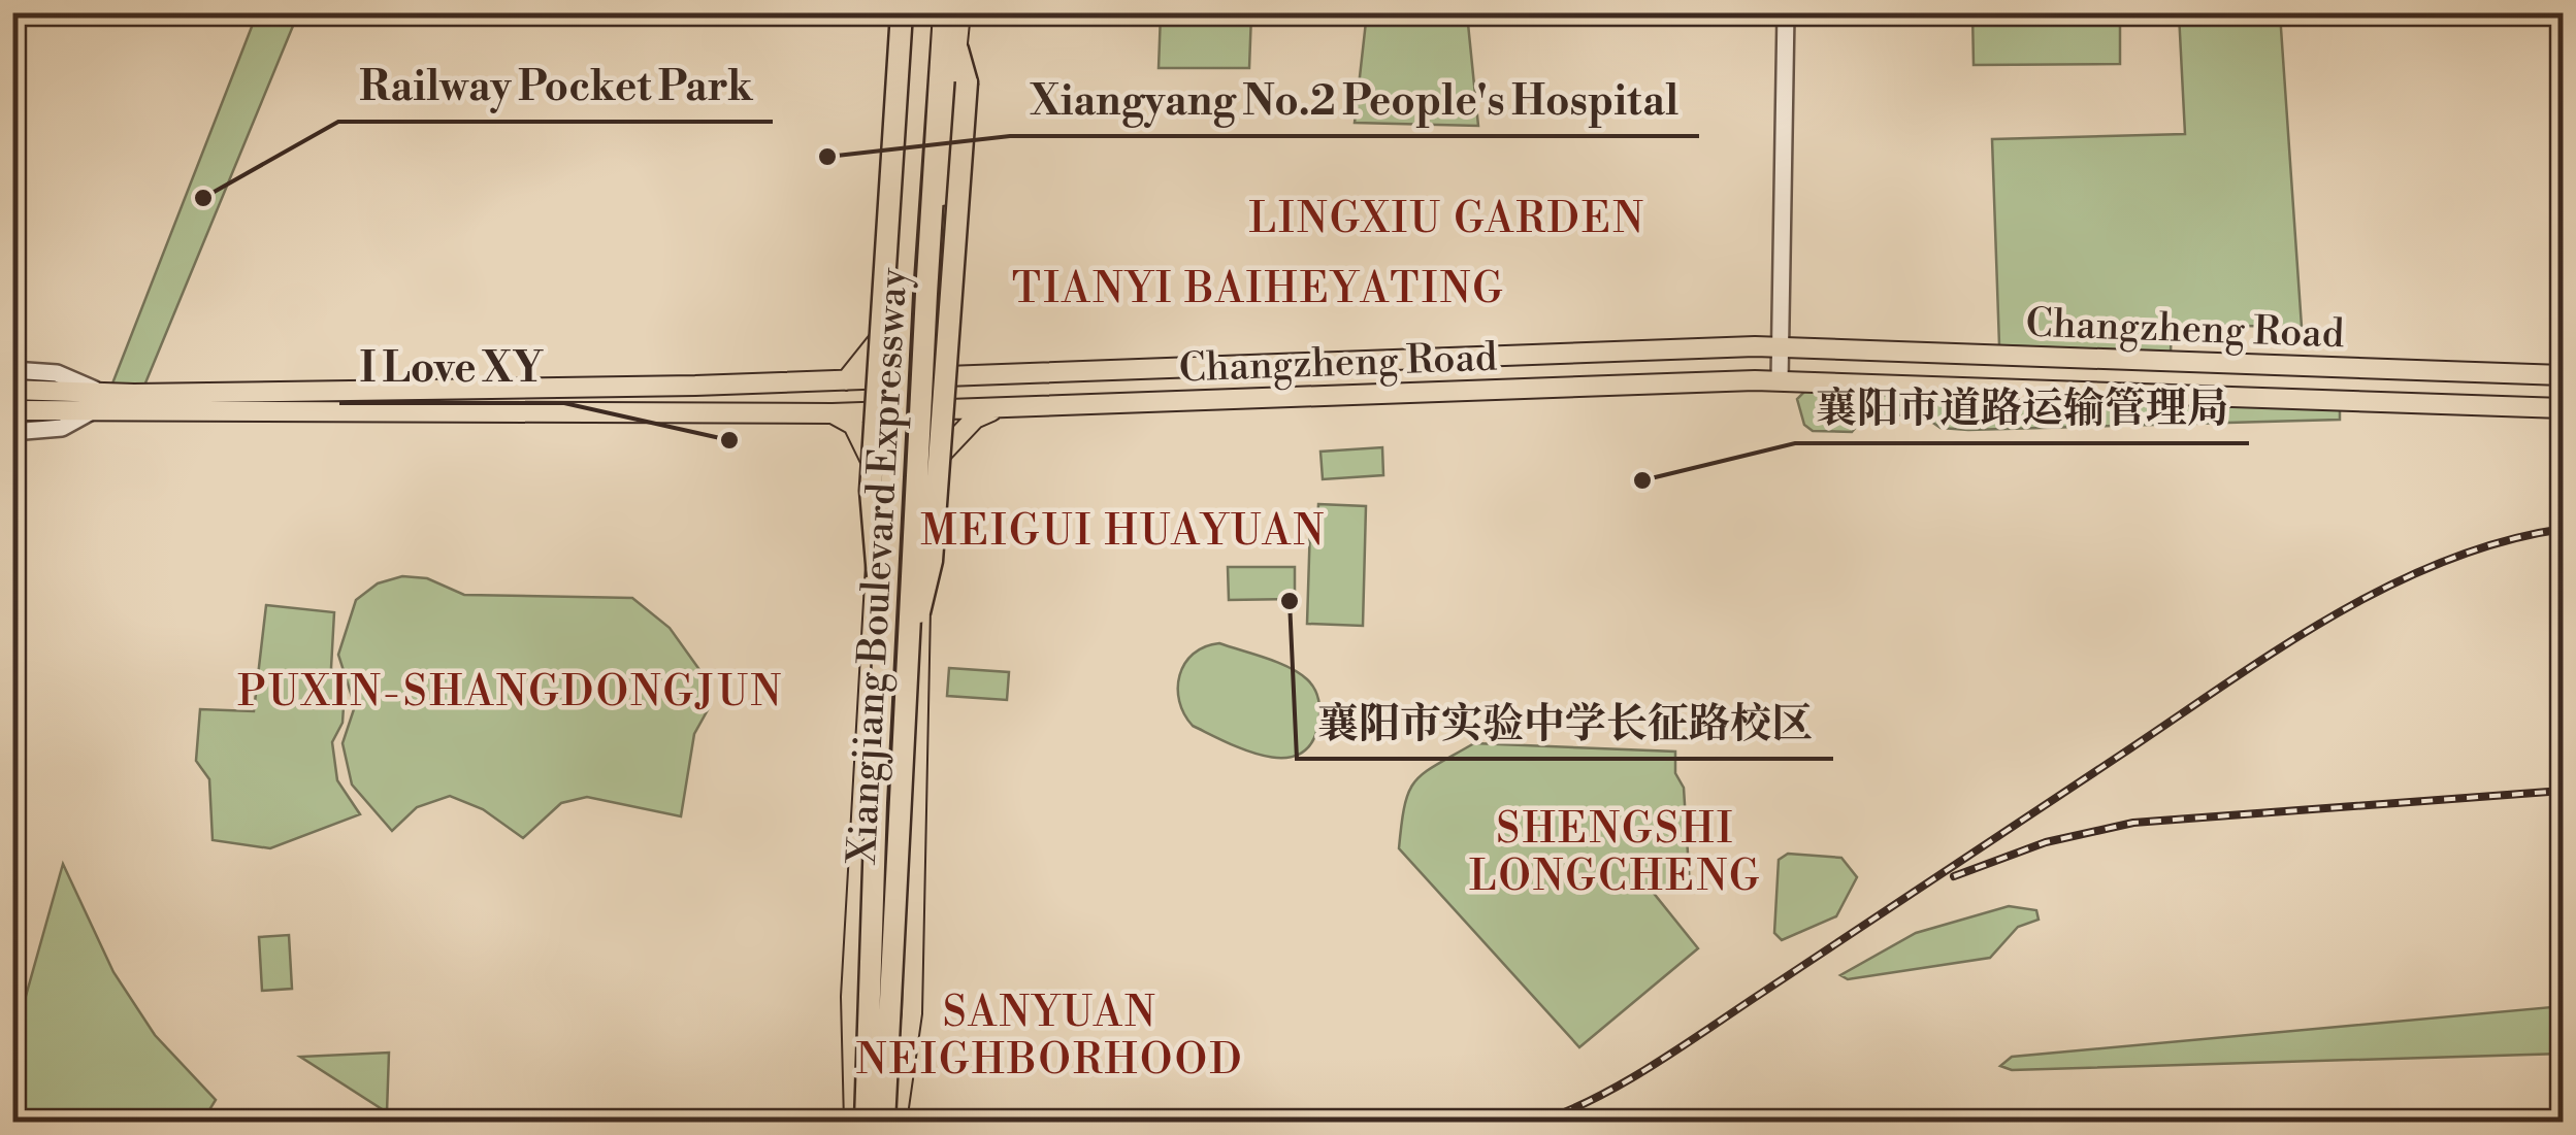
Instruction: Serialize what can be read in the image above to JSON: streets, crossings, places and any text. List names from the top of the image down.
{
  "streets": {
    "highway": ["Xiangjiang Boulevard Expressway"],
    "main road": ["Changzheng Road"]
  },
  "districts": [
    "LINGXIU GARDEN",
    "TIANYI BAIHEYATING",
    "MEIGUI HUAYUAN",
    "PUXIN-SHANGDONGJUN",
    "SHENGSHI LONGCHENG",
    "SANYUAN NEIGHBORHOOD"
  ],
  "places": [
    "Xiangyang No.2 People's Hospital",
    "Railway Pocket Park",
    "I Love XY",
    "襄阳市道路运输管理局",
    "襄阳市实验中学长征路校区"
  ]
}
